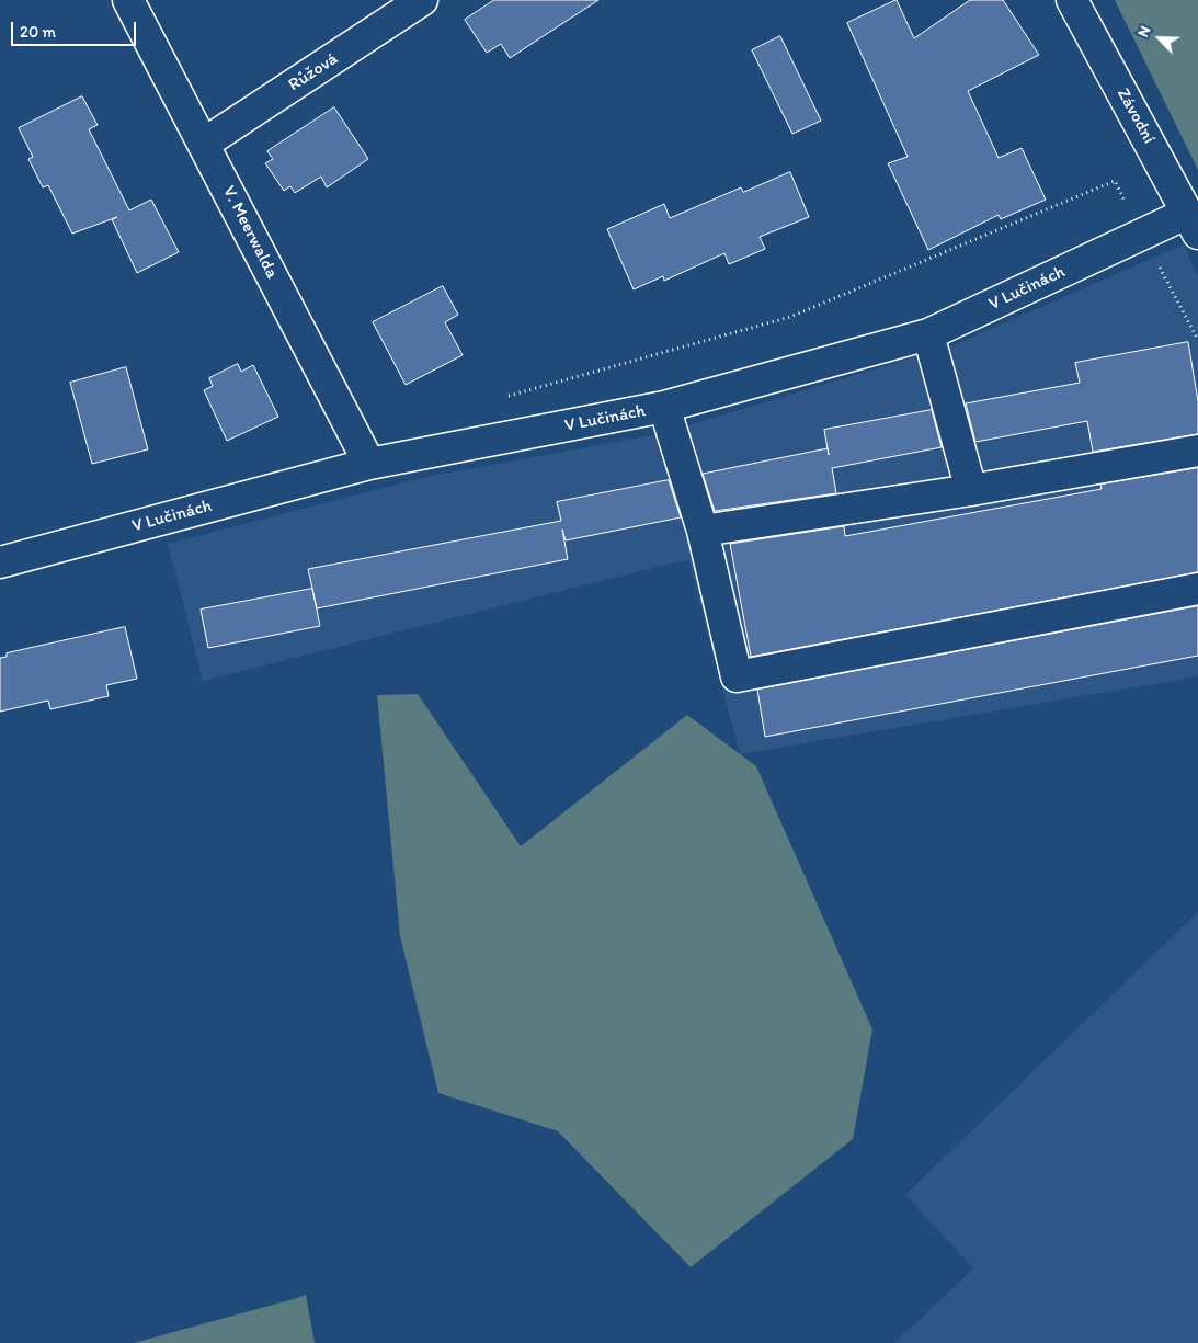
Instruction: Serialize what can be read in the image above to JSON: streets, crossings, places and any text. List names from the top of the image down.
{
  "streets": {
    "street": [
      "Růžová",
      "Závodní",
      "V. Meerwalda",
      "V Lučinách"
    ]
  },
  "crossings": [
    ["Růžová", "V. Meerwalda"],
    ["Závodní", "V Lučinách"],
    ["V. Meerwalda", "V Lučinách"]
  ],
  "scale_bar": "20 m",
  "north": "top left"
}
